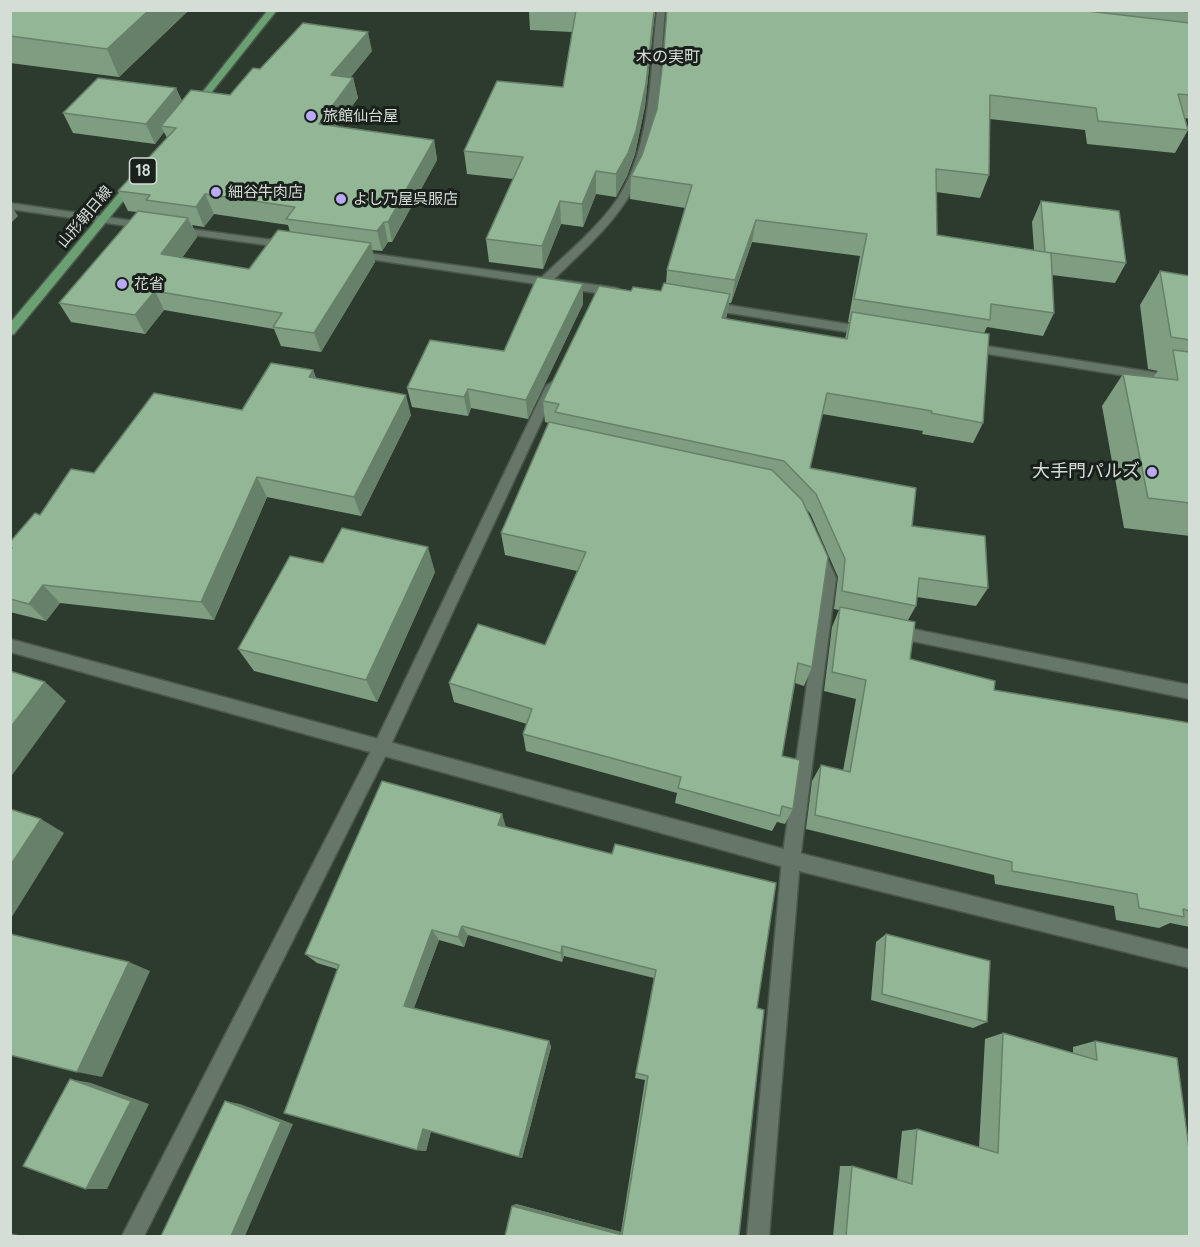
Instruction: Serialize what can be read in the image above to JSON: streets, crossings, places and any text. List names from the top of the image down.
{
  "streets": {
    "main road": ["18", "山形朝日線"]
  },
  "districts": ["木の実町"],
  "places": [
    "旅館仙台屋",
    "細谷牛肉店",
    "よし乃屋呉服店",
    "花省",
    "大手門パルズ"
  ]
}
